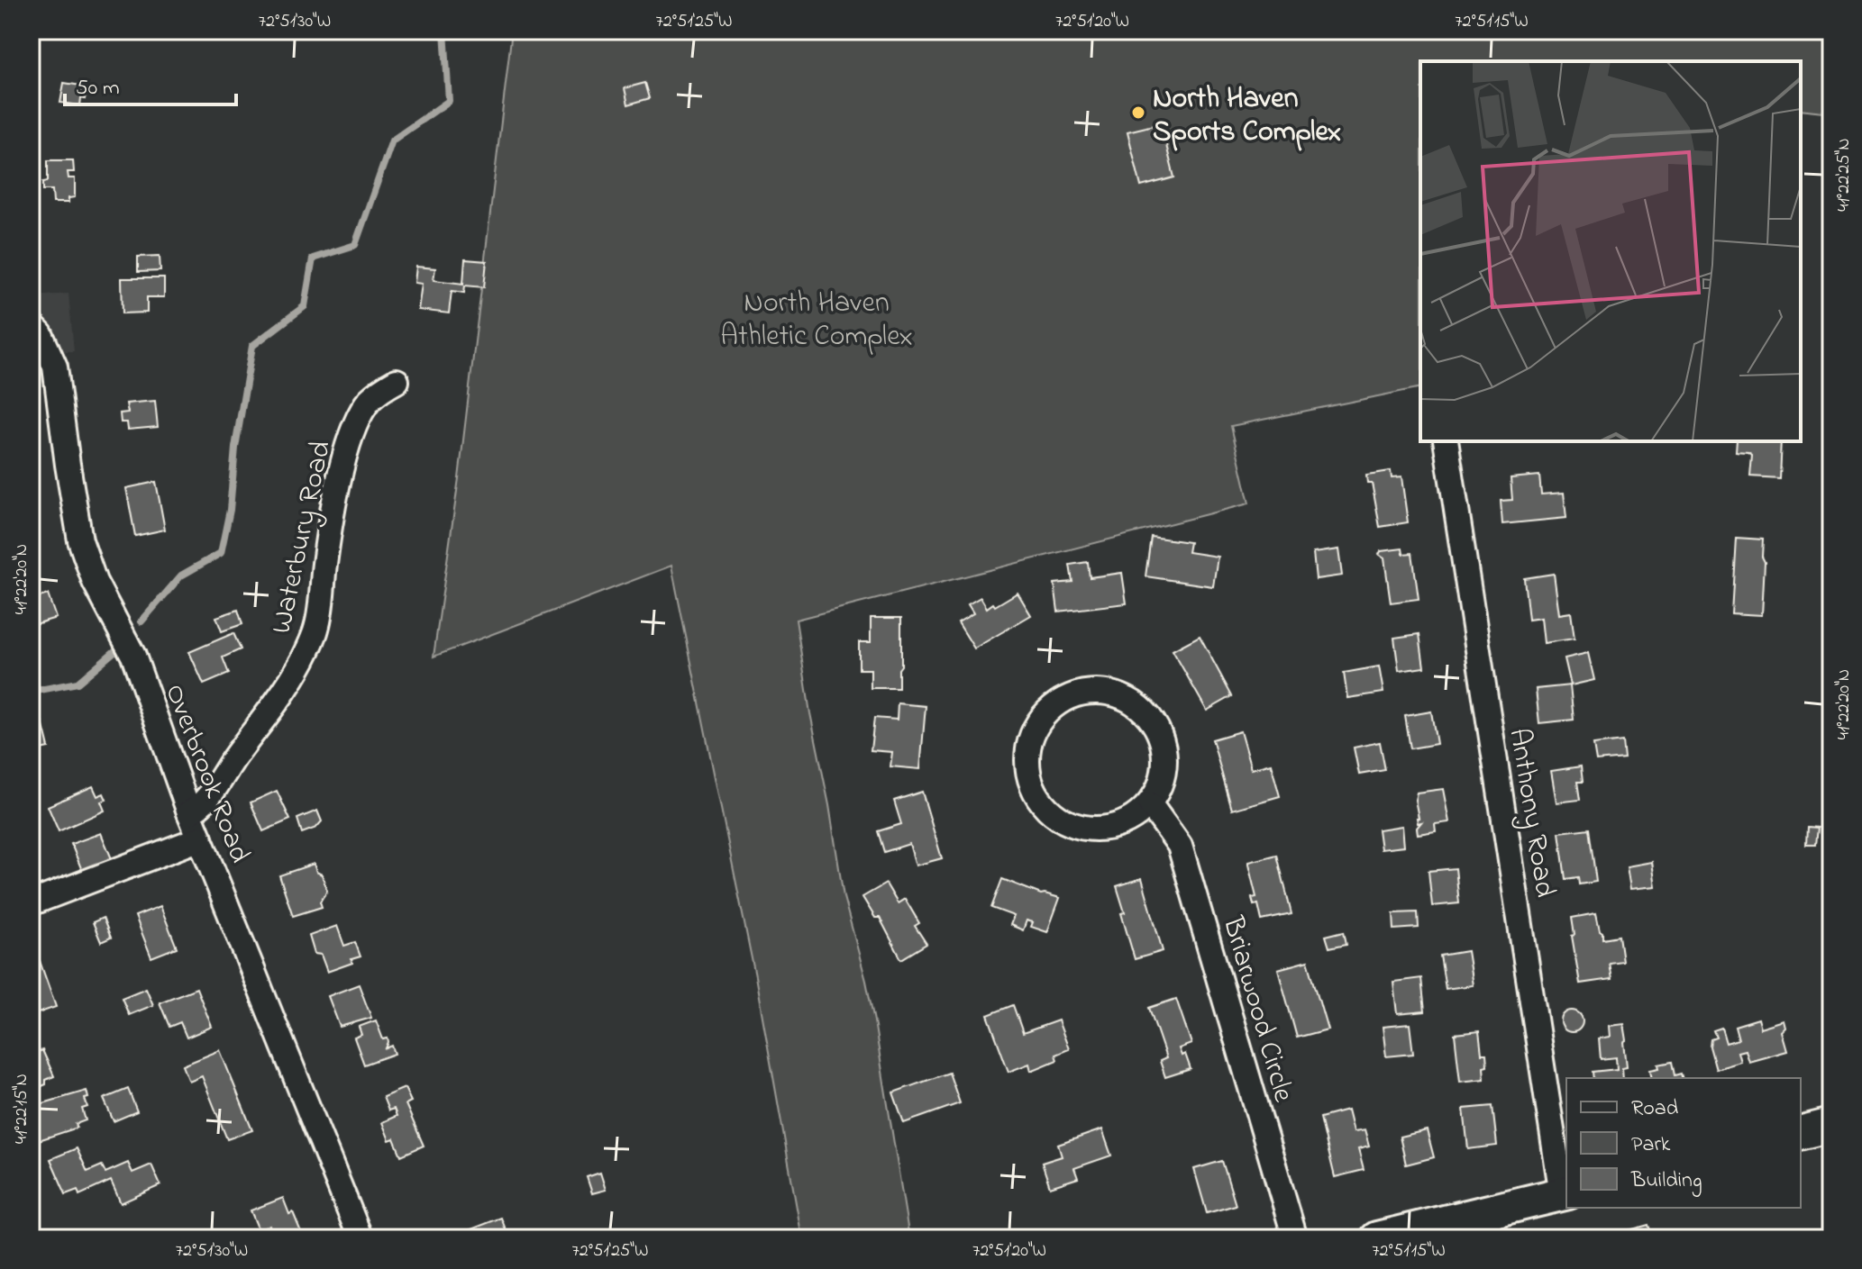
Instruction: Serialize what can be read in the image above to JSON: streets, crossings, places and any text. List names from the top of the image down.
{
  "streets": {
    "street": [
      "Waterbury Road",
      "Overbrook Road",
      "Anthony Road",
      "Briarwood Circle"
    ]
  },
  "crossings": [
    ["Waterbury Road", "Overbrook Road"]
  ],
  "parks": ["North Haven Athletic Complex"],
  "places": ["North Haven Sports Complex"],
  "legend": ["Road", "Park", "Building"],
  "scale_bar": "50 m",
  "coordinates": [
    "72°51'30\"W",
    "72°51'25\"W",
    "72°51'20\"W",
    "72°51'15\"W",
    "41°22'25\"N",
    "41°22'20\"N",
    "41°22'15\"N"
  ]
}
